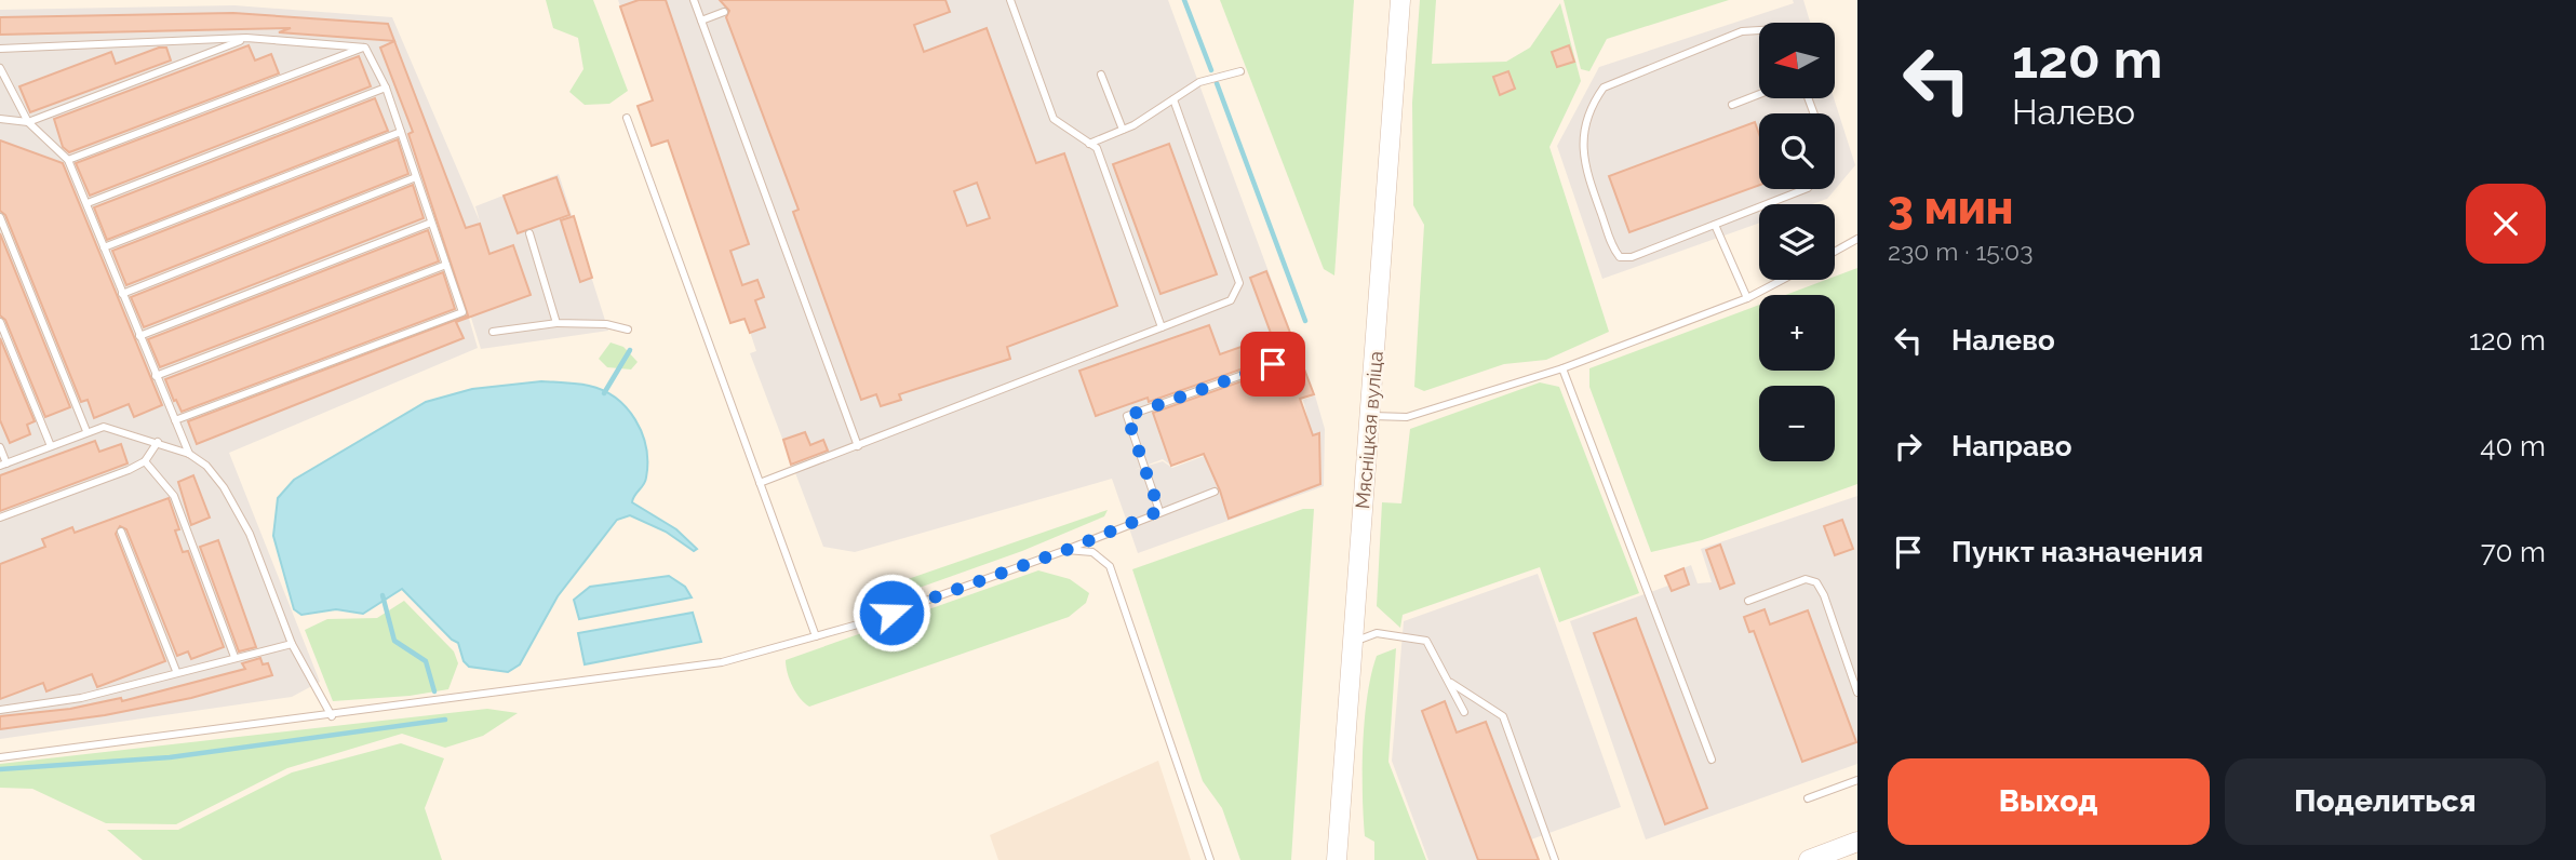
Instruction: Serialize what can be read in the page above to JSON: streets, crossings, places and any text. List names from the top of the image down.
{
  "streets": {
    "main road": ["Мясніцкая вуліца"]
  },
  "north": "left",
  "page": {
    "turn": ["120 m", "Налево"],
    "map_buttons": ["+", "−"],
    "heading": ["3 мин", "230 m · 15:03"],
    "list": [
      {
        "name": "Налево",
        "value": "120 m"
      },
      {
        "name": "Направо",
        "value": "40 m"
      },
      {
        "name": "Пункт назначения",
        "value": "70 m"
      }
    ],
    "buttons": ["Выход", "Поделиться"]
  }
}
